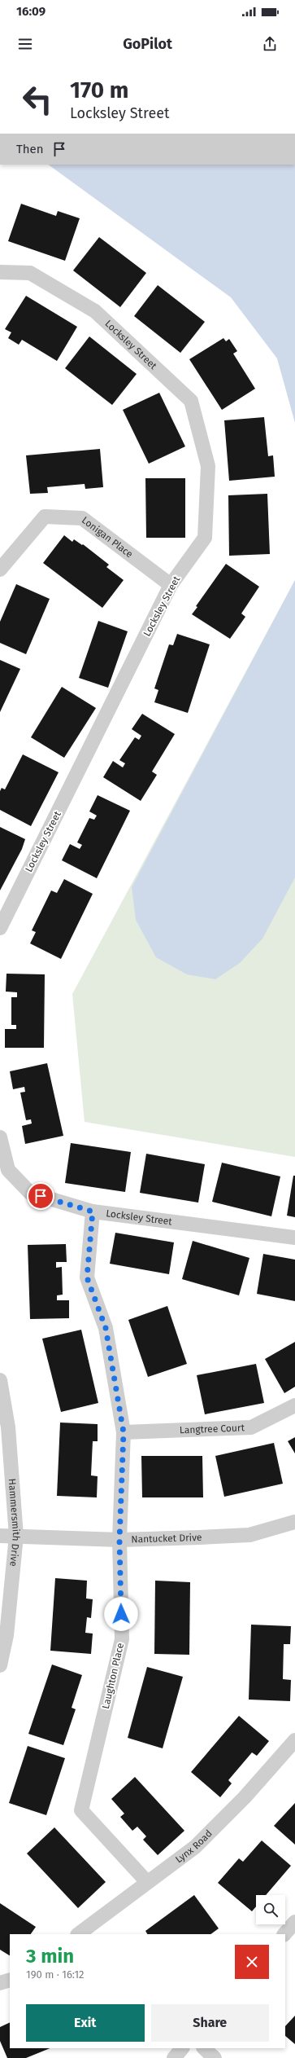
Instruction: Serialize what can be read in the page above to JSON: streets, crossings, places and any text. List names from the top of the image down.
{
  "streets": {
    "street": [
      "Locksley Street",
      "Lonigan Place",
      "Langtree Court",
      "Hammersmith Drive",
      "Nantucket Drive",
      "Laughton Place",
      "Lynx Road"
    ]
  },
  "crossings": [
    ["Locksley Street", "Lonigan Place"],
    ["Locksley Street", "Laughton Place"],
    ["Langtree Court", "Laughton Place"],
    ["Hammersmith Drive", "Nantucket Drive"],
    ["Nantucket Drive", "Laughton Place"],
    ["Laughton Place", "Lynx Road"]
  ],
  "page": {
    "status": "16:09",
    "header": "GoPilot",
    "turn": ["170 m", "Locksley Street"],
    "then": "Then",
    "heading": ["3 min", "190 m · 16:12"],
    "buttons": ["Exit", "Share"]
  }
}
